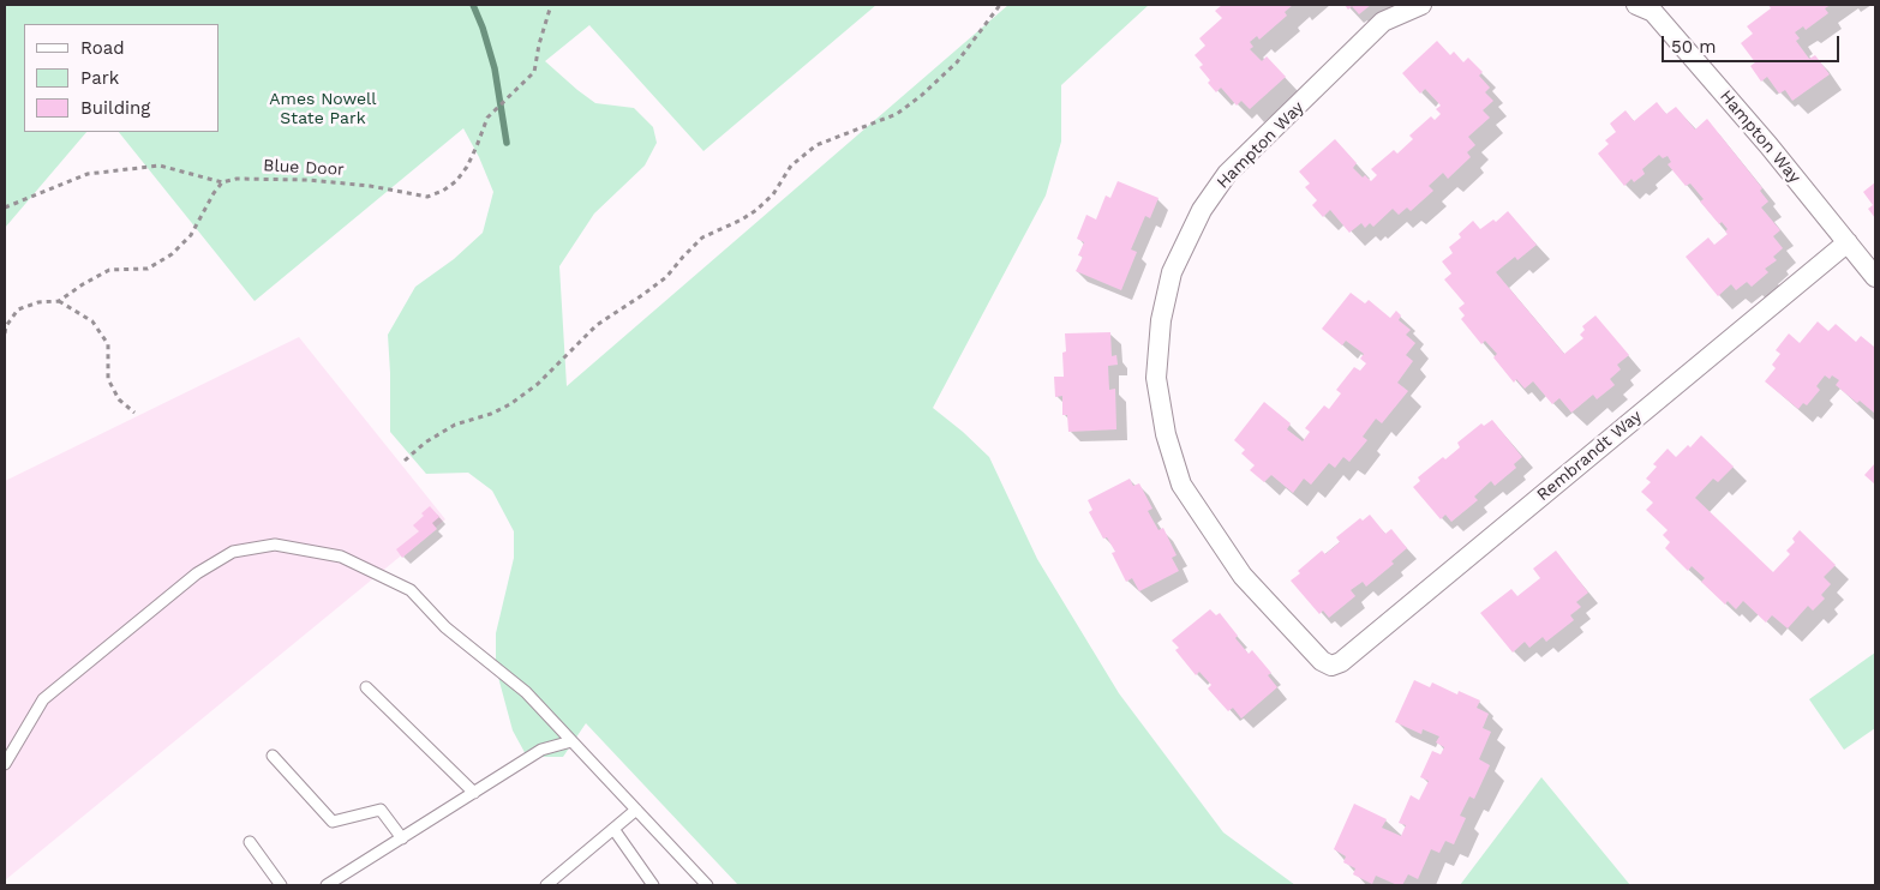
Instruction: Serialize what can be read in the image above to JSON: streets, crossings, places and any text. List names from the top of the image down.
{
  "streets": {
    "street": ["Hampton Way", "Rembrandt Way"],
    "path": ["Blue Door"]
  },
  "crossings": [
    ["Hampton Way", "Rembrandt Way"]
  ],
  "parks": ["Ames Nowell State Park"],
  "legend": ["Road", "Park", "Building"],
  "scale_bar": "50 m"
}
